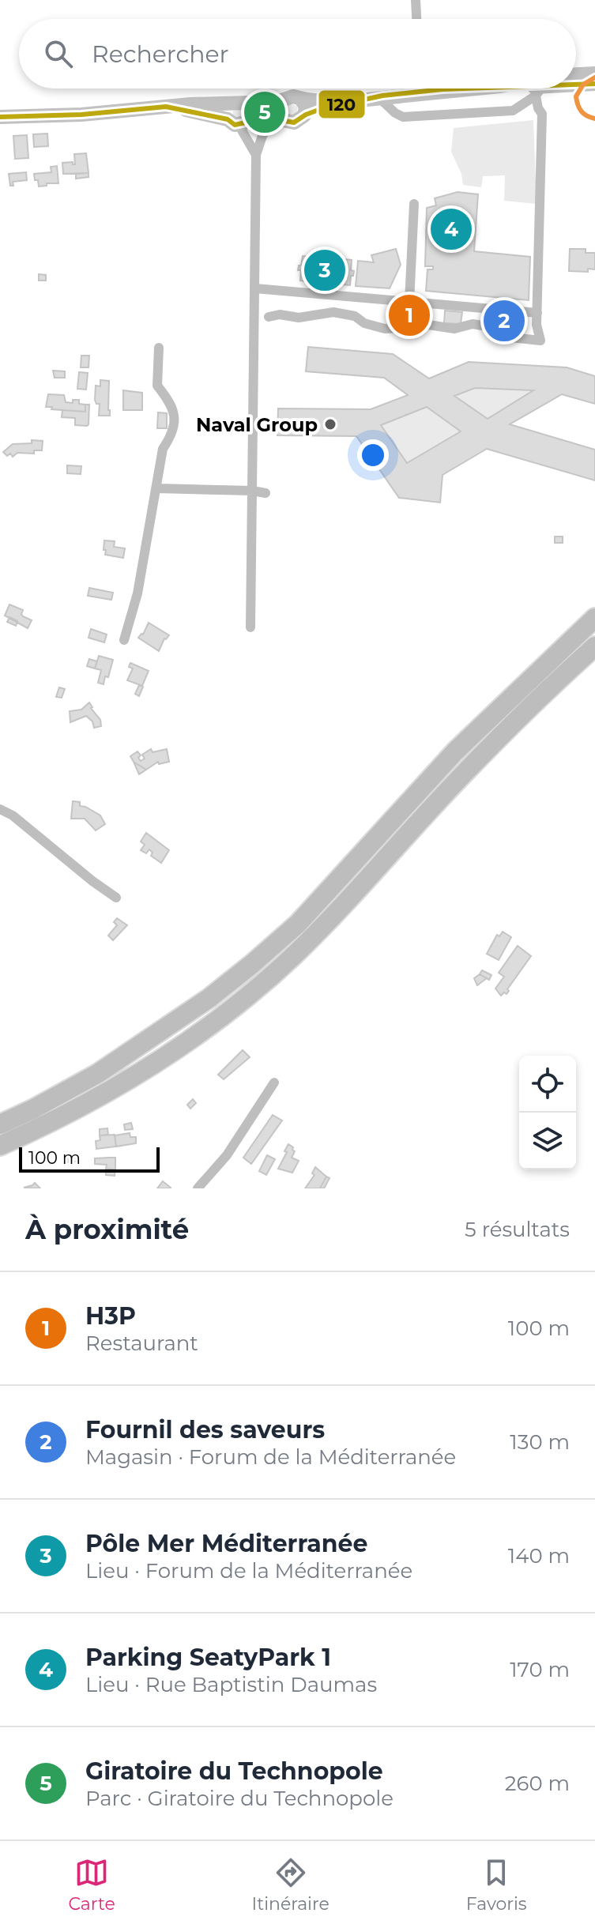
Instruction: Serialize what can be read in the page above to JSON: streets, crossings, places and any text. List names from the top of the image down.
{
  "places": ["Naval Group"],
  "lines": ["transit line 120"],
  "scale_bar": "100 m",
  "page": {
    "search": "Rechercher",
    "pins": [
      "5",
      "4",
      "3",
      "1",
      "2"
    ],
    "scale": "100 m",
    "heading": ["À proximité", "5 résultats"],
    "list": [
      {
        "mark": "1",
        "name": "H3P",
        "note": "Restaurant",
        "value": "100 m"
      },
      {
        "mark": "2",
        "name": "Fournil des saveurs",
        "note": "Magasin · Forum de la Méditerranée",
        "value": "130 m"
      },
      {
        "mark": "3",
        "name": "Pôle Mer Méditerranée",
        "note": "Lieu · Forum de la Méditerranée",
        "value": "140 m"
      },
      {
        "mark": "4",
        "name": "Parking SeatyPark 1",
        "note": "Lieu · Rue Baptistin Daumas",
        "value": "170 m"
      },
      {
        "mark": "5",
        "name": "Giratoire du Technopole",
        "note": "Parc · Giratoire du Technopole",
        "value": "260 m"
      }
    ],
    "nav": ["Carte", "Itinéraire", "Favoris"]
  }
}
